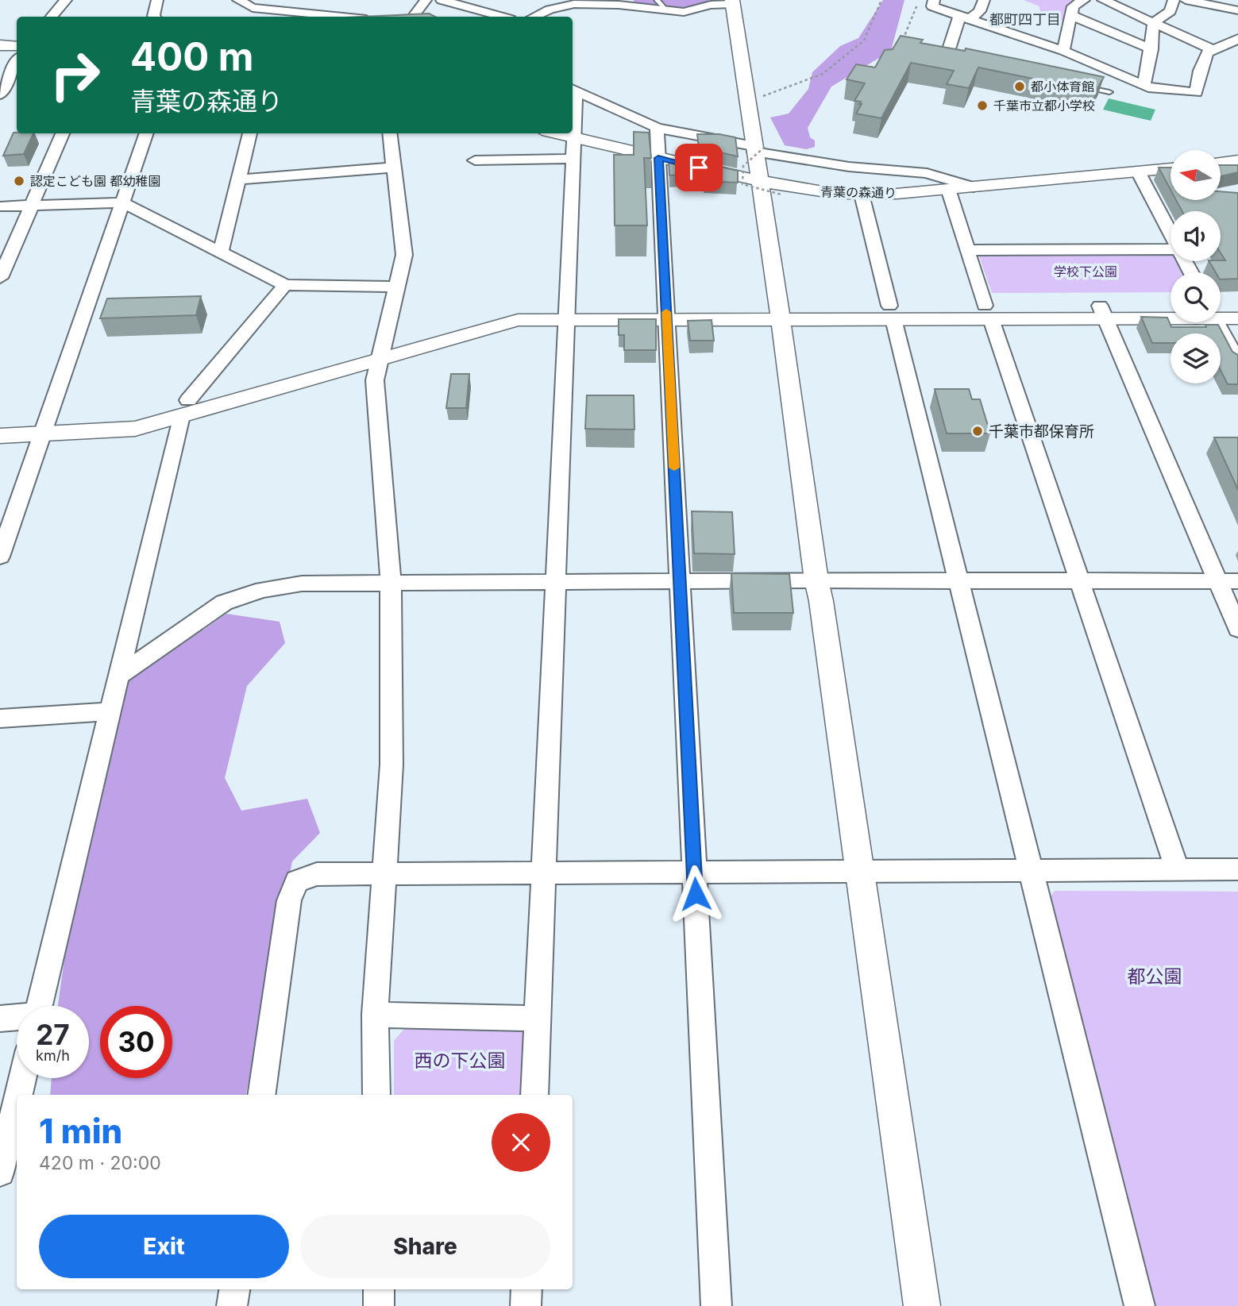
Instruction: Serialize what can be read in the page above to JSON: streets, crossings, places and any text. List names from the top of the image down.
{
  "streets": {
    "street": ["青葉の森通り"]
  },
  "districts": ["都町四丁目"],
  "parks": ["学校下公園", "都公園", "西の下公園"],
  "places": [
    "都小体育館",
    "千葉市立都小学校",
    "認定こども園 都幼稚園",
    "千葉市都保育所"
  ],
  "north": "left",
  "page": {
    "turn": ["400 m", "青葉の森通り"],
    "speed": "27 km/h",
    "limit": "30",
    "heading": ["1 min", "420 m · 20:00"],
    "buttons": ["Exit", "Share"]
  }
}
